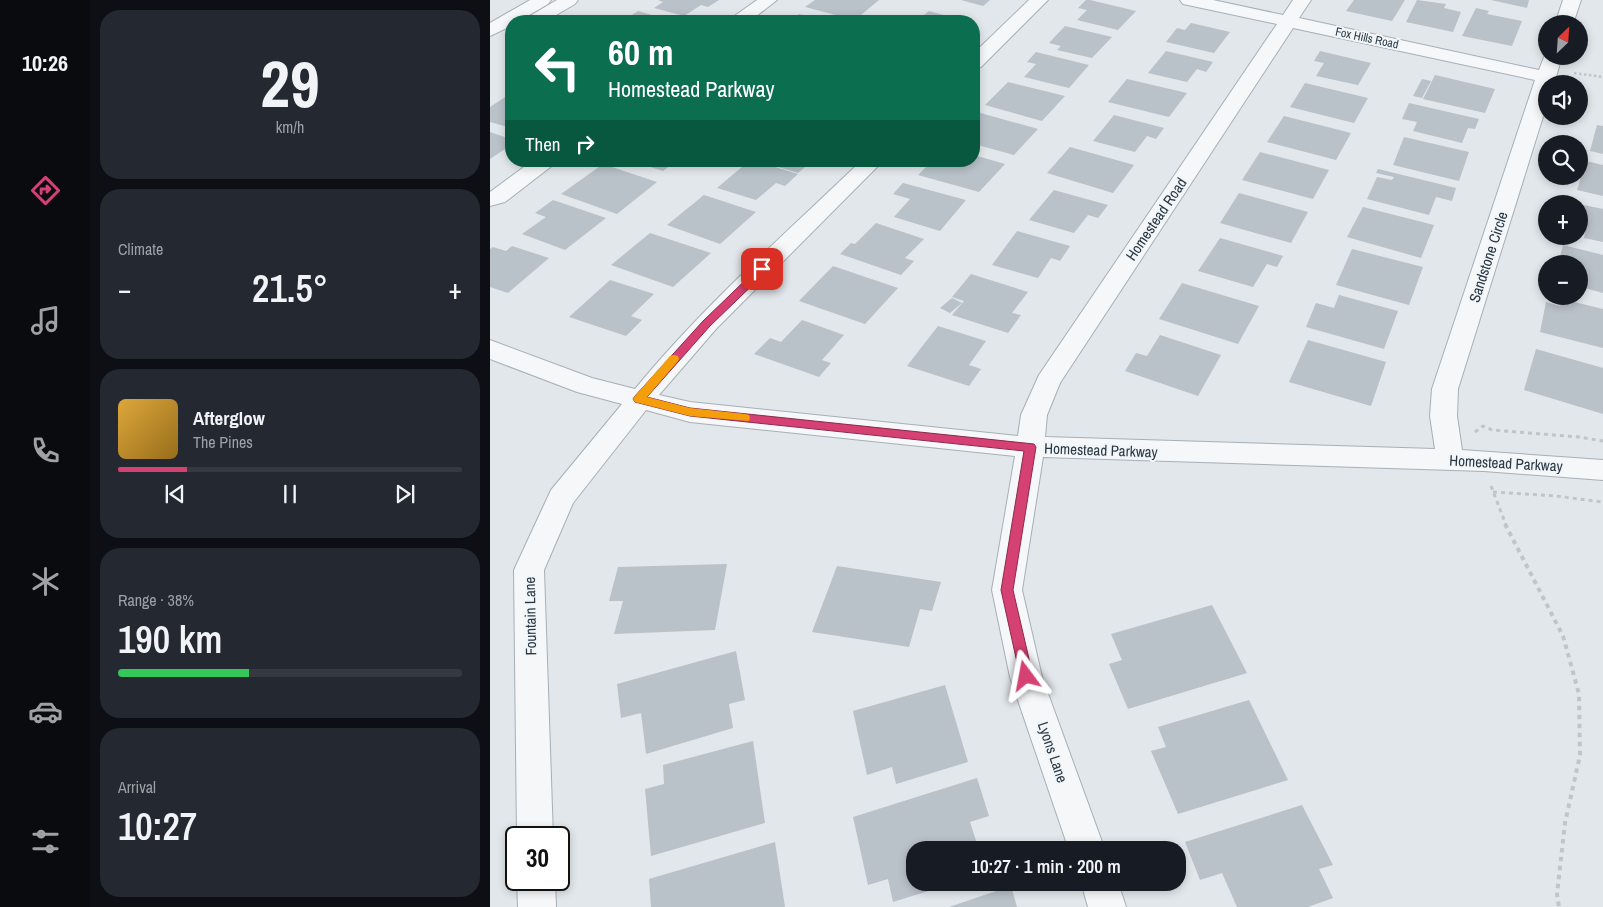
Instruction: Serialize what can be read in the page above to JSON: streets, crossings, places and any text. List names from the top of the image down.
{
  "streets": {
    "street": [
      "Fox Hills Road",
      "Homestead Road",
      "Sandstone Circle",
      "Homestead Parkway",
      "Fountain Lane",
      "Lyons Lane"
    ]
  },
  "crossings": [
    ["Fox Hills Road", "Homestead Road"],
    ["Fox Hills Road", "Sandstone Circle"],
    ["Homestead Road", "Homestead Parkway"],
    ["Homestead Road", "Lyons Lane"],
    ["Sandstone Circle", "Homestead Parkway"],
    ["Homestead Parkway", "Fountain Lane"],
    ["Homestead Parkway", "Lyons Lane"]
  ],
  "north": "top right",
  "page": {
    "tabs": "10:26",
    "tile": [
      ["29", "km/h"],
      "Climate",
      ["Range · 38%", "190 km"],
      ["Arrival", "10:27"]
    ],
    "map_buttons": ["+", "−"],
    "turn": ["60 m", "Homestead Parkway"],
    "then": "Then",
    "heat": ["−", "21.5°", "+"],
    "song": ["Afterglow", "The Pines"],
    "limit": "30",
    "trip": "10:27 · 1 min · 200 m"
  }
}
